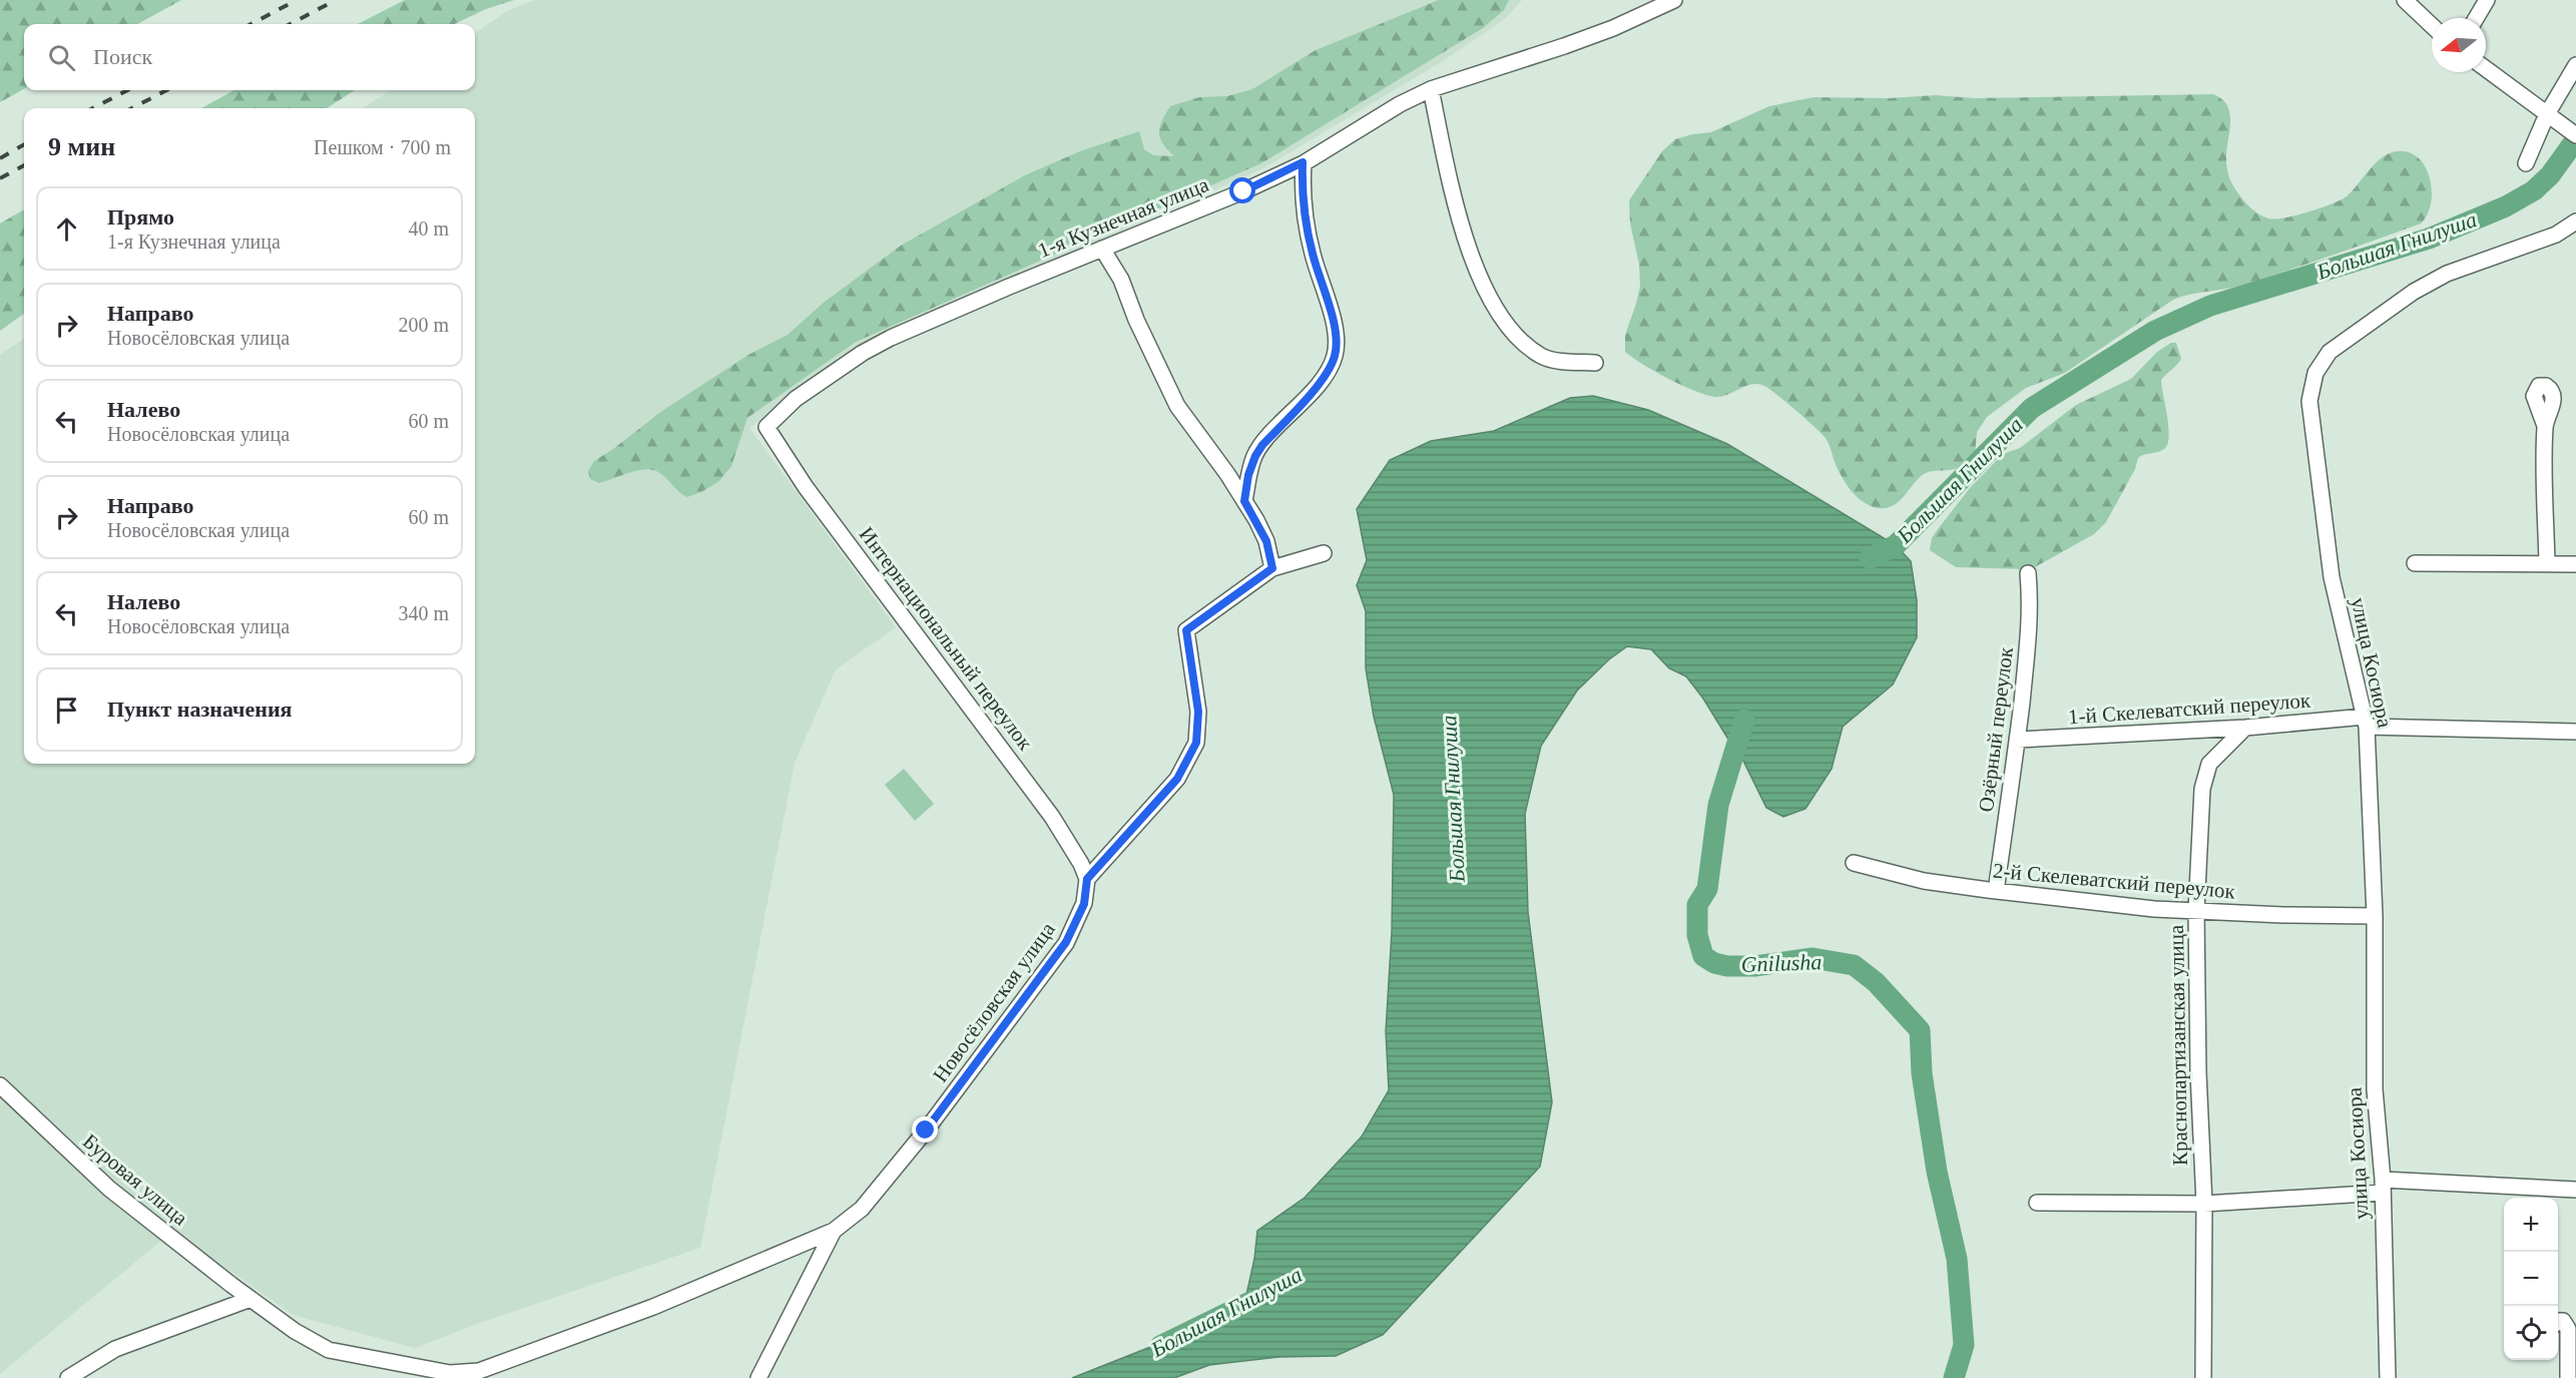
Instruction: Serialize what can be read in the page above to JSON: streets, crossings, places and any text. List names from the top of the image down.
{
  "streets": {
    "street": [
      "1-я Кузнечная улица",
      "Интернациональный переулок",
      "улица Косиора",
      "1-й Скелеватский переулок",
      "Озёрный переулок",
      "2-й Скелеватский переулок",
      "Новосёловская улица",
      "Краснопартизанская улица",
      "Буровая улица"
    ]
  },
  "crossings": [
    ["1-я Кузнечная улица", "Интернациональный переулок"],
    ["Интернациональный переулок", "Новосёловская улица"],
    ["улица Косиора", "1-й Скелеватский переулок"],
    ["улица Косиора", "2-й Скелеватский переулок"],
    ["1-й Скелеватский переулок", "Озёрный переулок"],
    ["1-й Скелеватский переулок", "Краснопартизанская улица"],
    ["Озёрный переулок", "2-й Скелеватский переулок"],
    ["2-й Скелеватский переулок", "Краснопартизанская улица"],
    ["Новосёловская улица", "Буровая улица"]
  ],
  "water": ["Большая Гнилуша", "Gnilusha"],
  "north": "left",
  "page": {
    "search": "Поиск",
    "heading": ["9 мин", "Пешком · 700 m"],
    "list": [
      ["Прямо", "1-я Кузнечная улица", "40 m"],
      ["Направо", "Новосёловская улица", "200 m"],
      ["Налево", "Новосёловская улица", "60 m"],
      ["Направо", "Новосёловская улица", "60 m"],
      ["Налево", "Новосёловская улица", "340 m"],
      "Пункт назначения"
    ],
    "map_buttons": ["+", "−"]
  }
}
